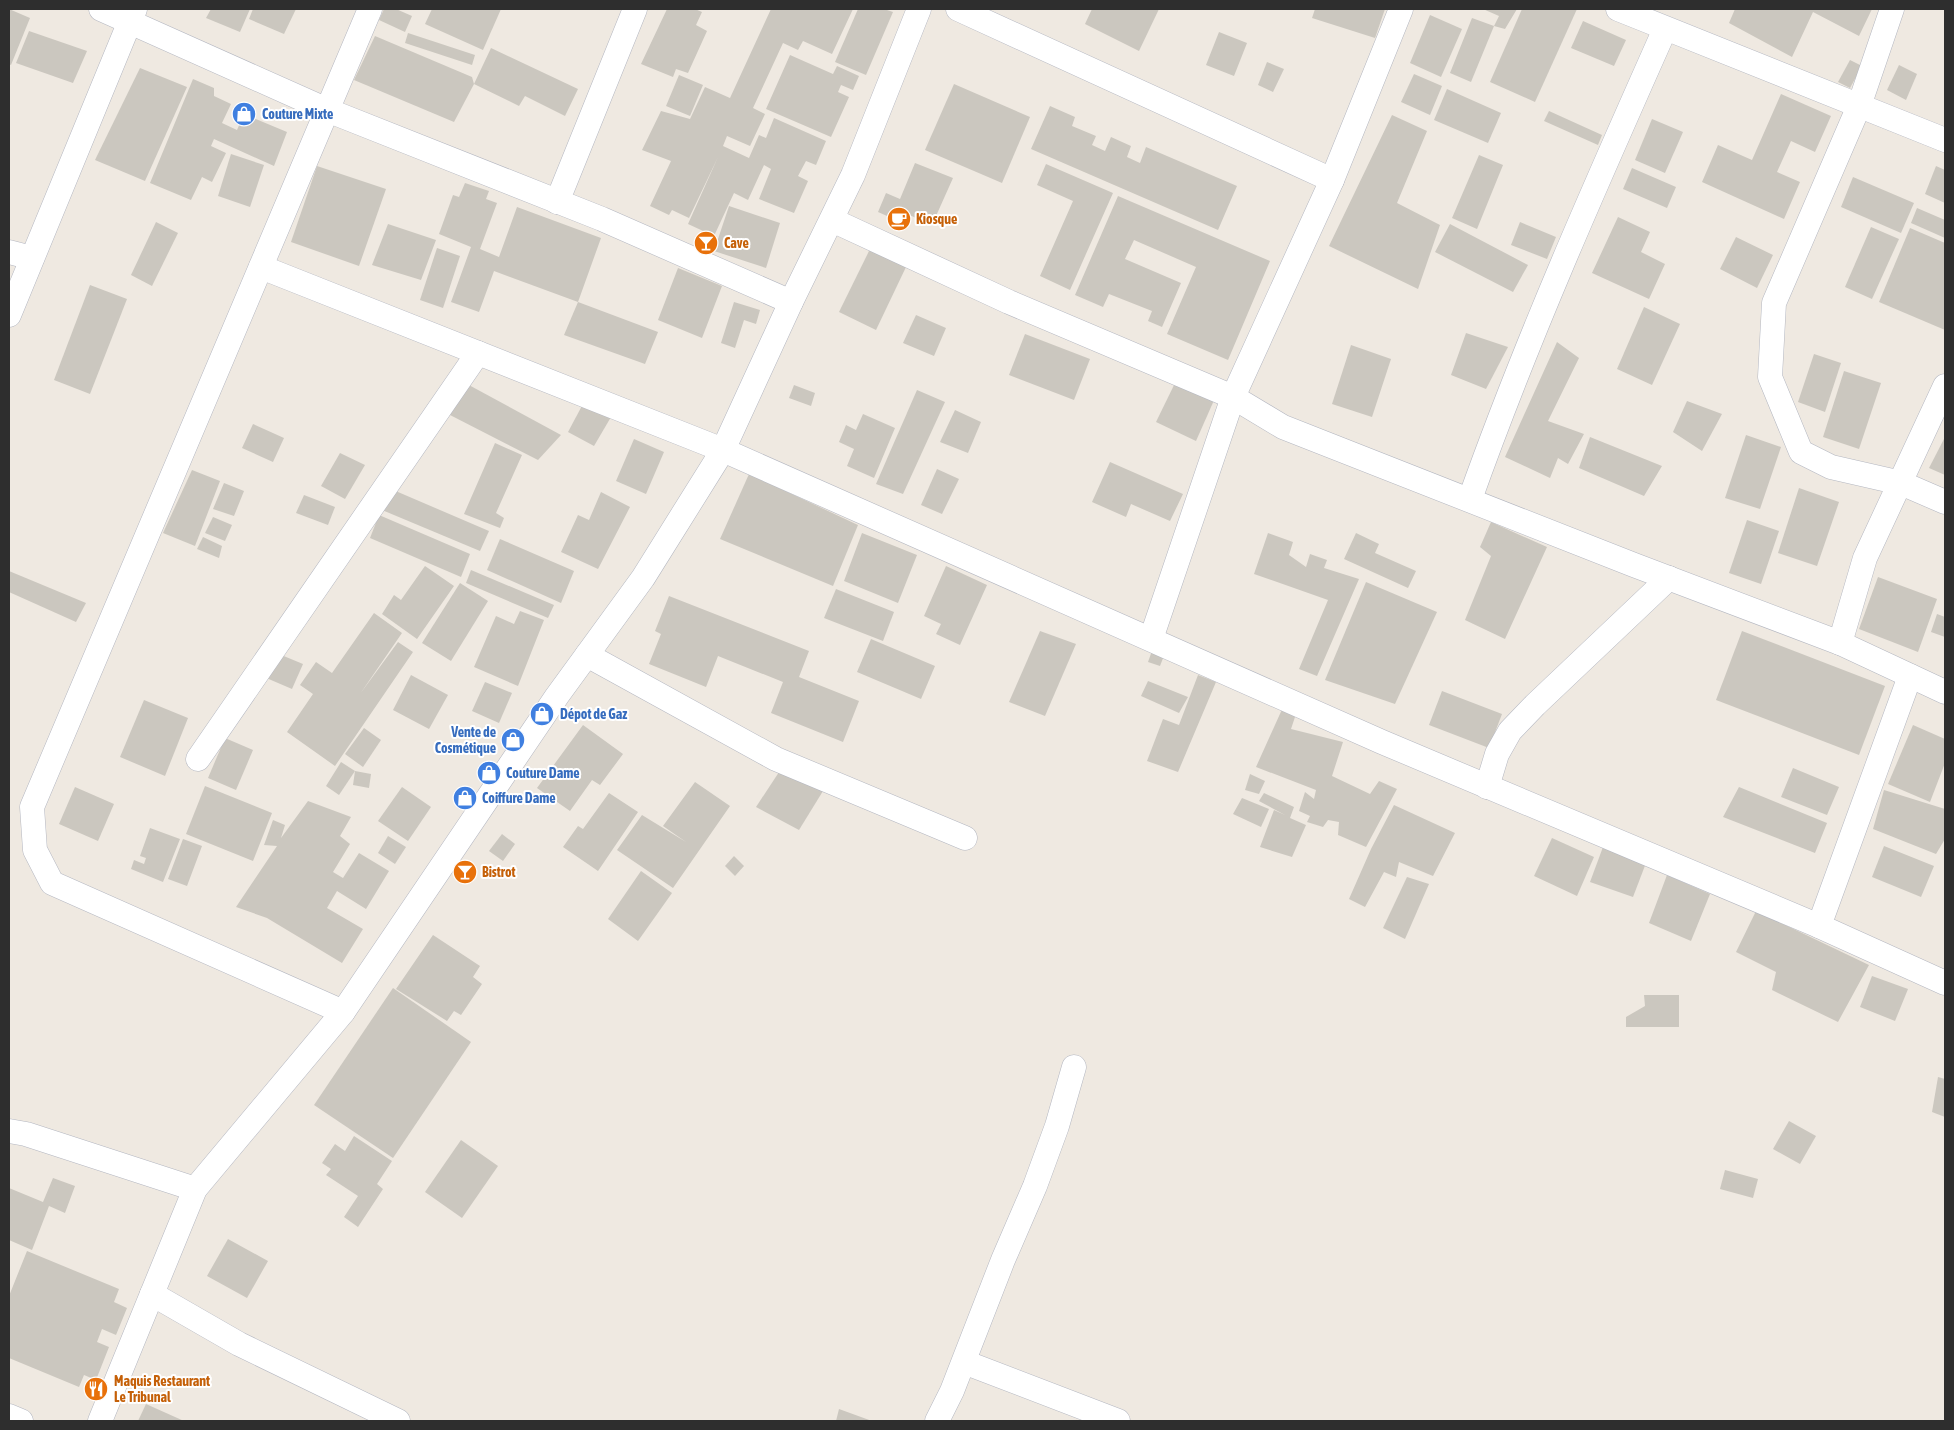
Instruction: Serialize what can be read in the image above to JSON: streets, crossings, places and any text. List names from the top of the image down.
{
  "places": {
    "shop": [
      "Couture Mixte",
      "Dépot de Gaz",
      "Vente de Cosmétique",
      "Couture Dame",
      "Coiffure Dame"
    ],
    "cafe": ["Kiosque"],
    "bar": ["Cave", "Bistrot"],
    "restaurant": ["Maquis Restaurant Le Tribunal"]
  }
}
